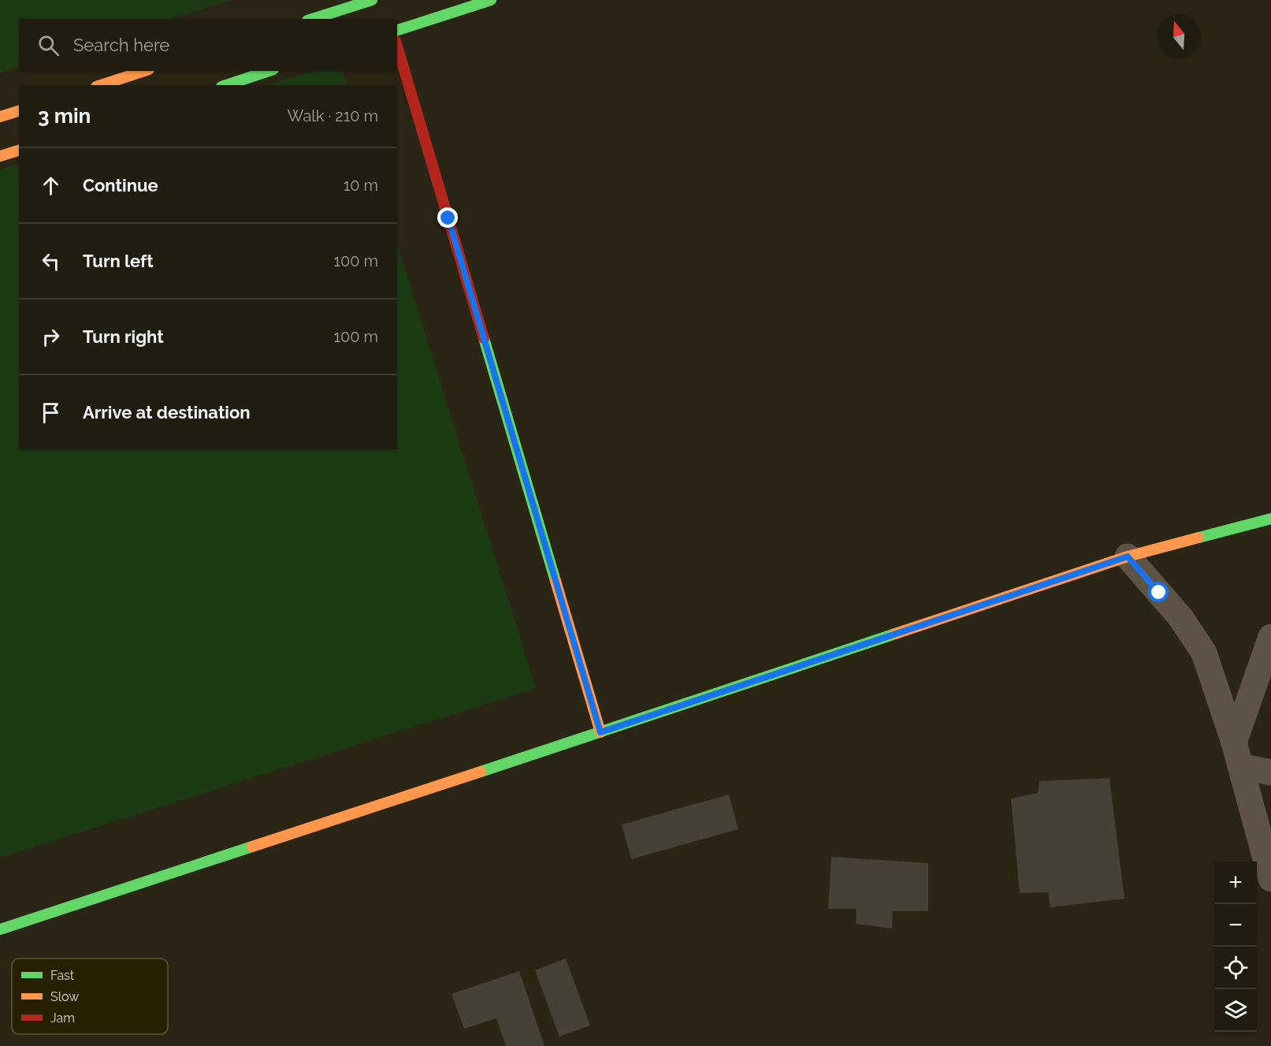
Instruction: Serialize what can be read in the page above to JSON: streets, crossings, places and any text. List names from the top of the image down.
{
  "legend": ["Fast", "Slow", "Jam"],
  "north": "top",
  "page": {
    "search": "Search here",
    "heading": ["3 min", "Walk · 210 m"],
    "list": [
      ["Continue", "10 m"],
      ["Turn left", "100 m"],
      ["Turn right", "100 m"],
      "Arrive at destination"
    ],
    "map_buttons": ["+", "−"]
  }
}
